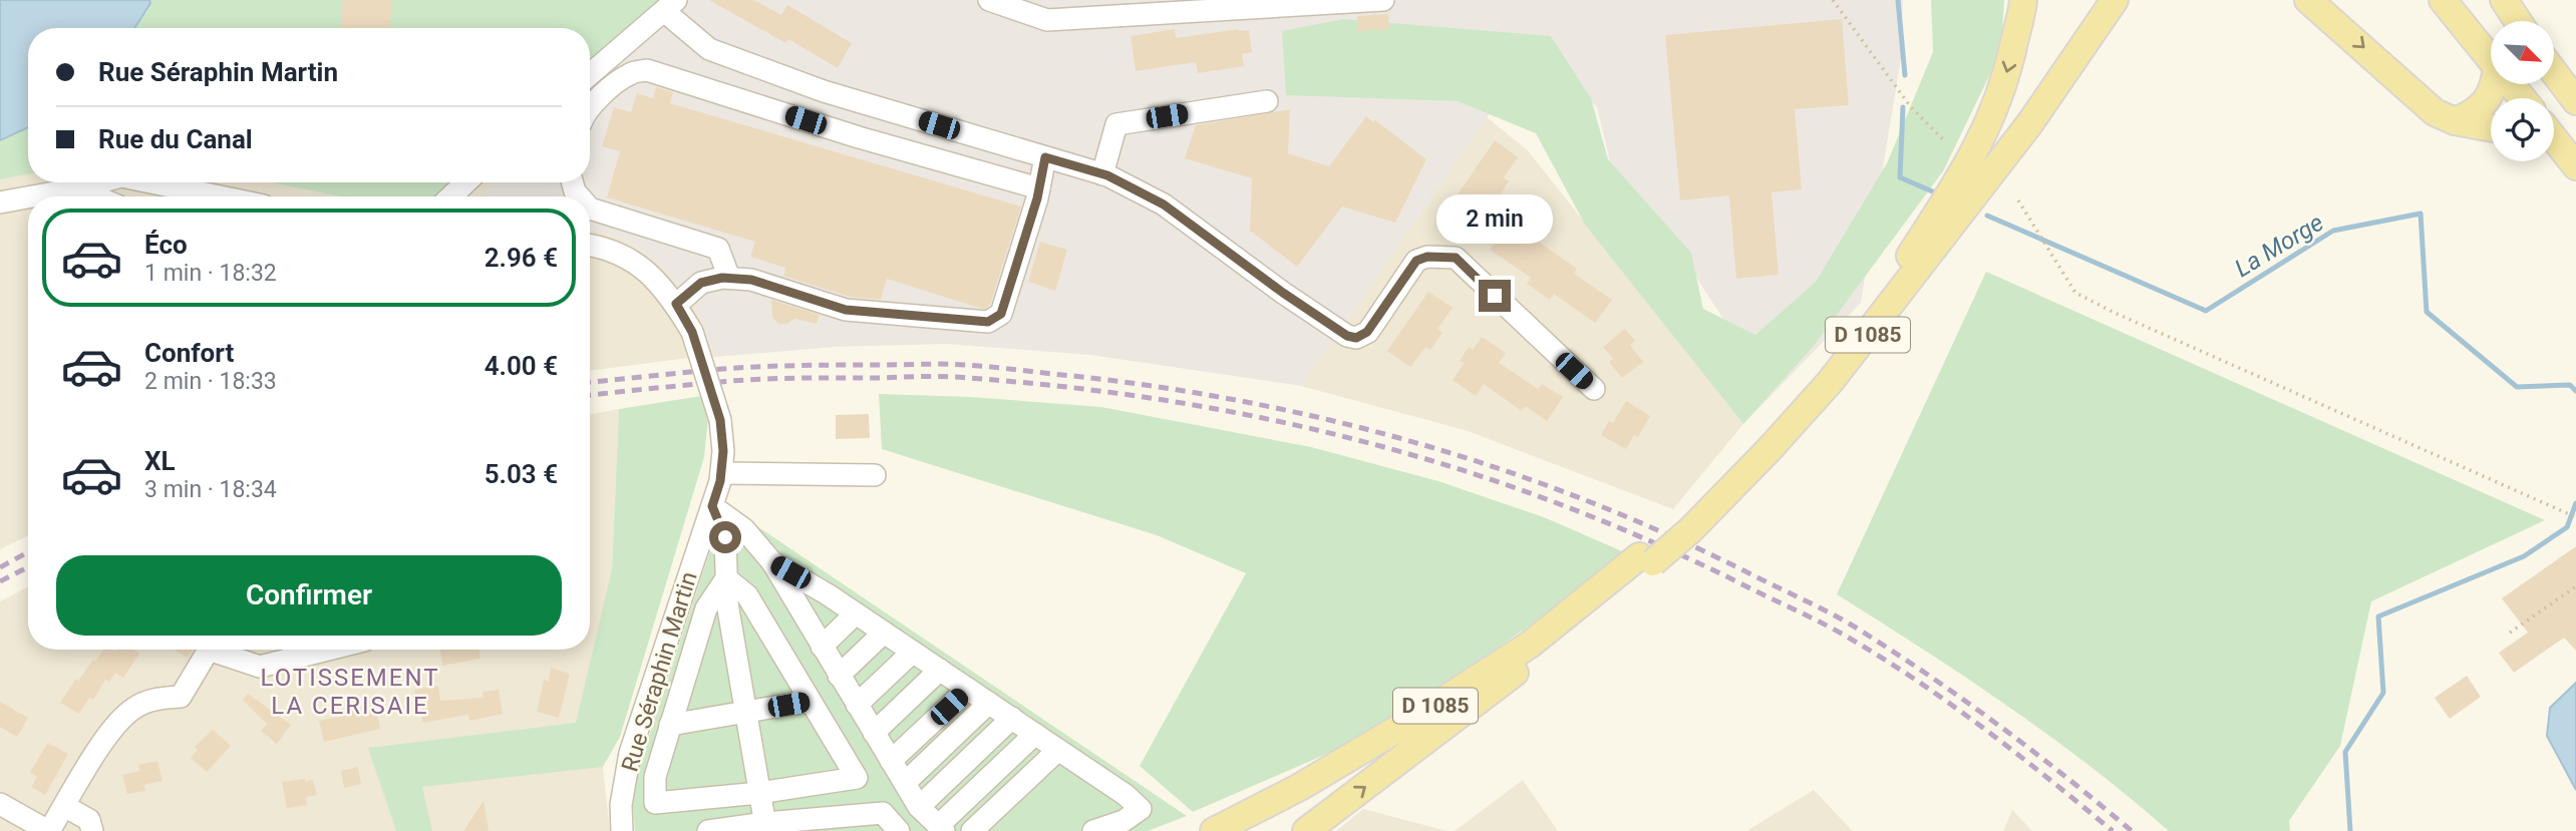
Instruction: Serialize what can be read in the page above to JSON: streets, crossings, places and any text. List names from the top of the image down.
{
  "streets": {
    "main road": ["D 1085"],
    "street": ["Rue Séraphin Martin"]
  },
  "districts": ["LOTISSEMENT LA CERISAIE"],
  "water": ["La Morge"],
  "north": "bottom right",
  "page": {
    "banner": ["Rue Séraphin Martin", "Rue du Canal"],
    "bubble": "2 min",
    "list": [
      {
        "name": "Éco",
        "note": "1 min · 18:32",
        "value": "2.96 €"
      },
      {
        "name": "Confort",
        "note": "2 min · 18:33",
        "value": "4.00 €"
      },
      {
        "name": "XL",
        "note": "3 min · 18:34",
        "value": "5.03 €"
      }
    ],
    "buttons": "Confirmer"
  }
}
